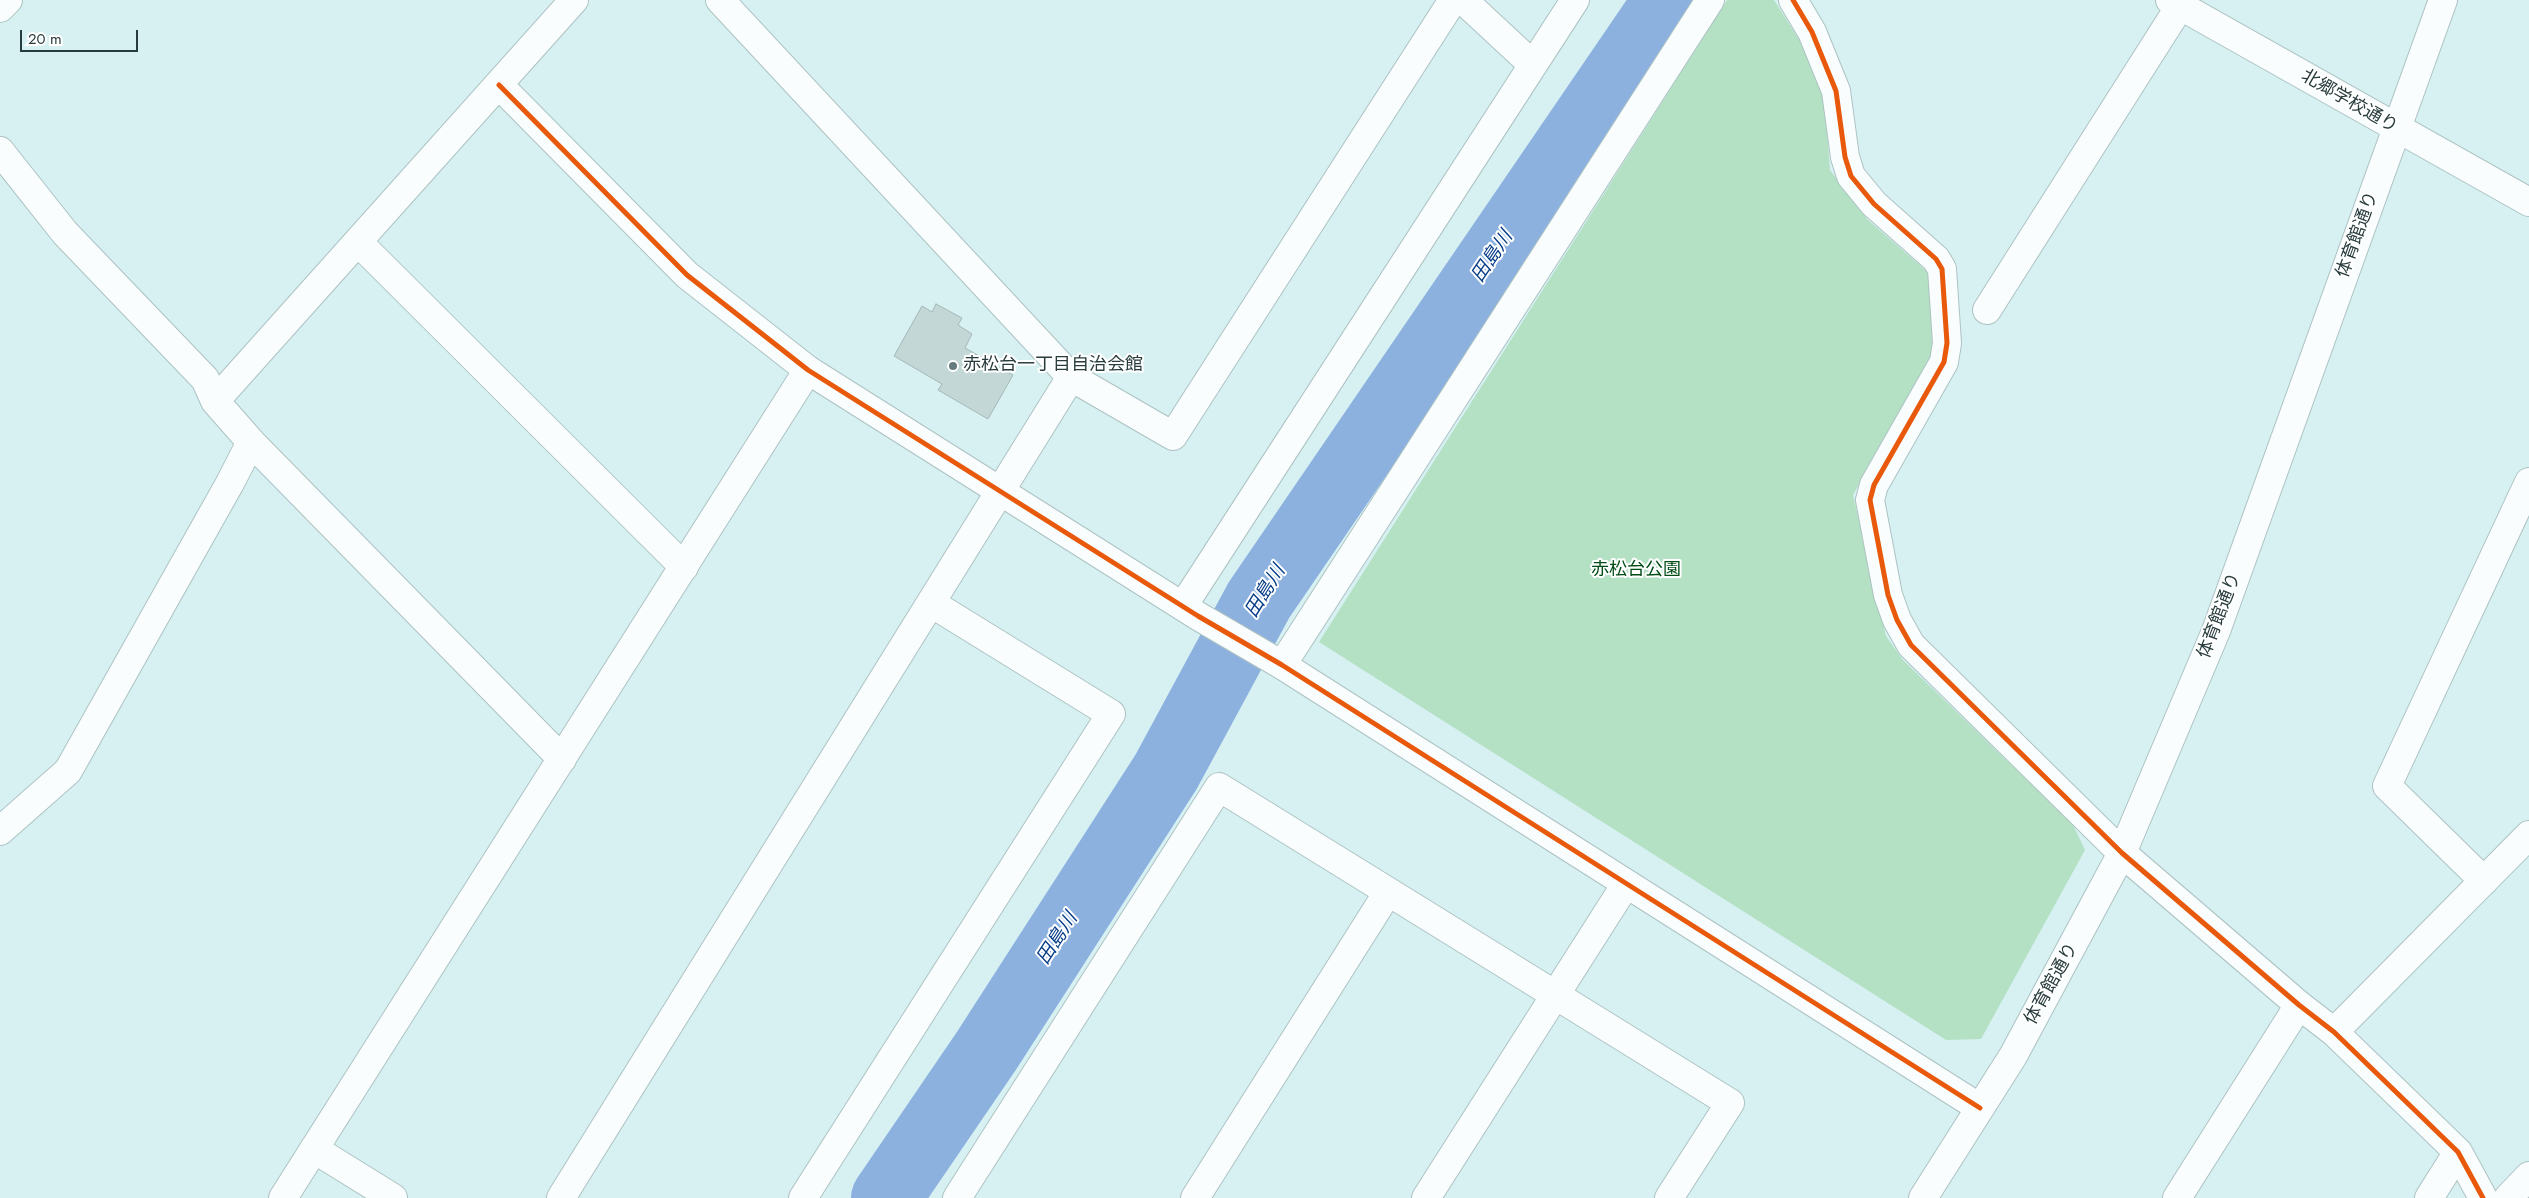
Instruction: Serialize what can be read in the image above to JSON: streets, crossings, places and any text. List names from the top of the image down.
{
  "streets": {
    "street": ["北郷学校通り", "体育館通り"]
  },
  "crossings": [
    ["北郷学校通り", "体育館通り"]
  ],
  "water": ["田島川"],
  "parks": ["赤松台公園"],
  "places": ["赤松台一丁目自治会館"],
  "scale_bar": "20 m"
}
